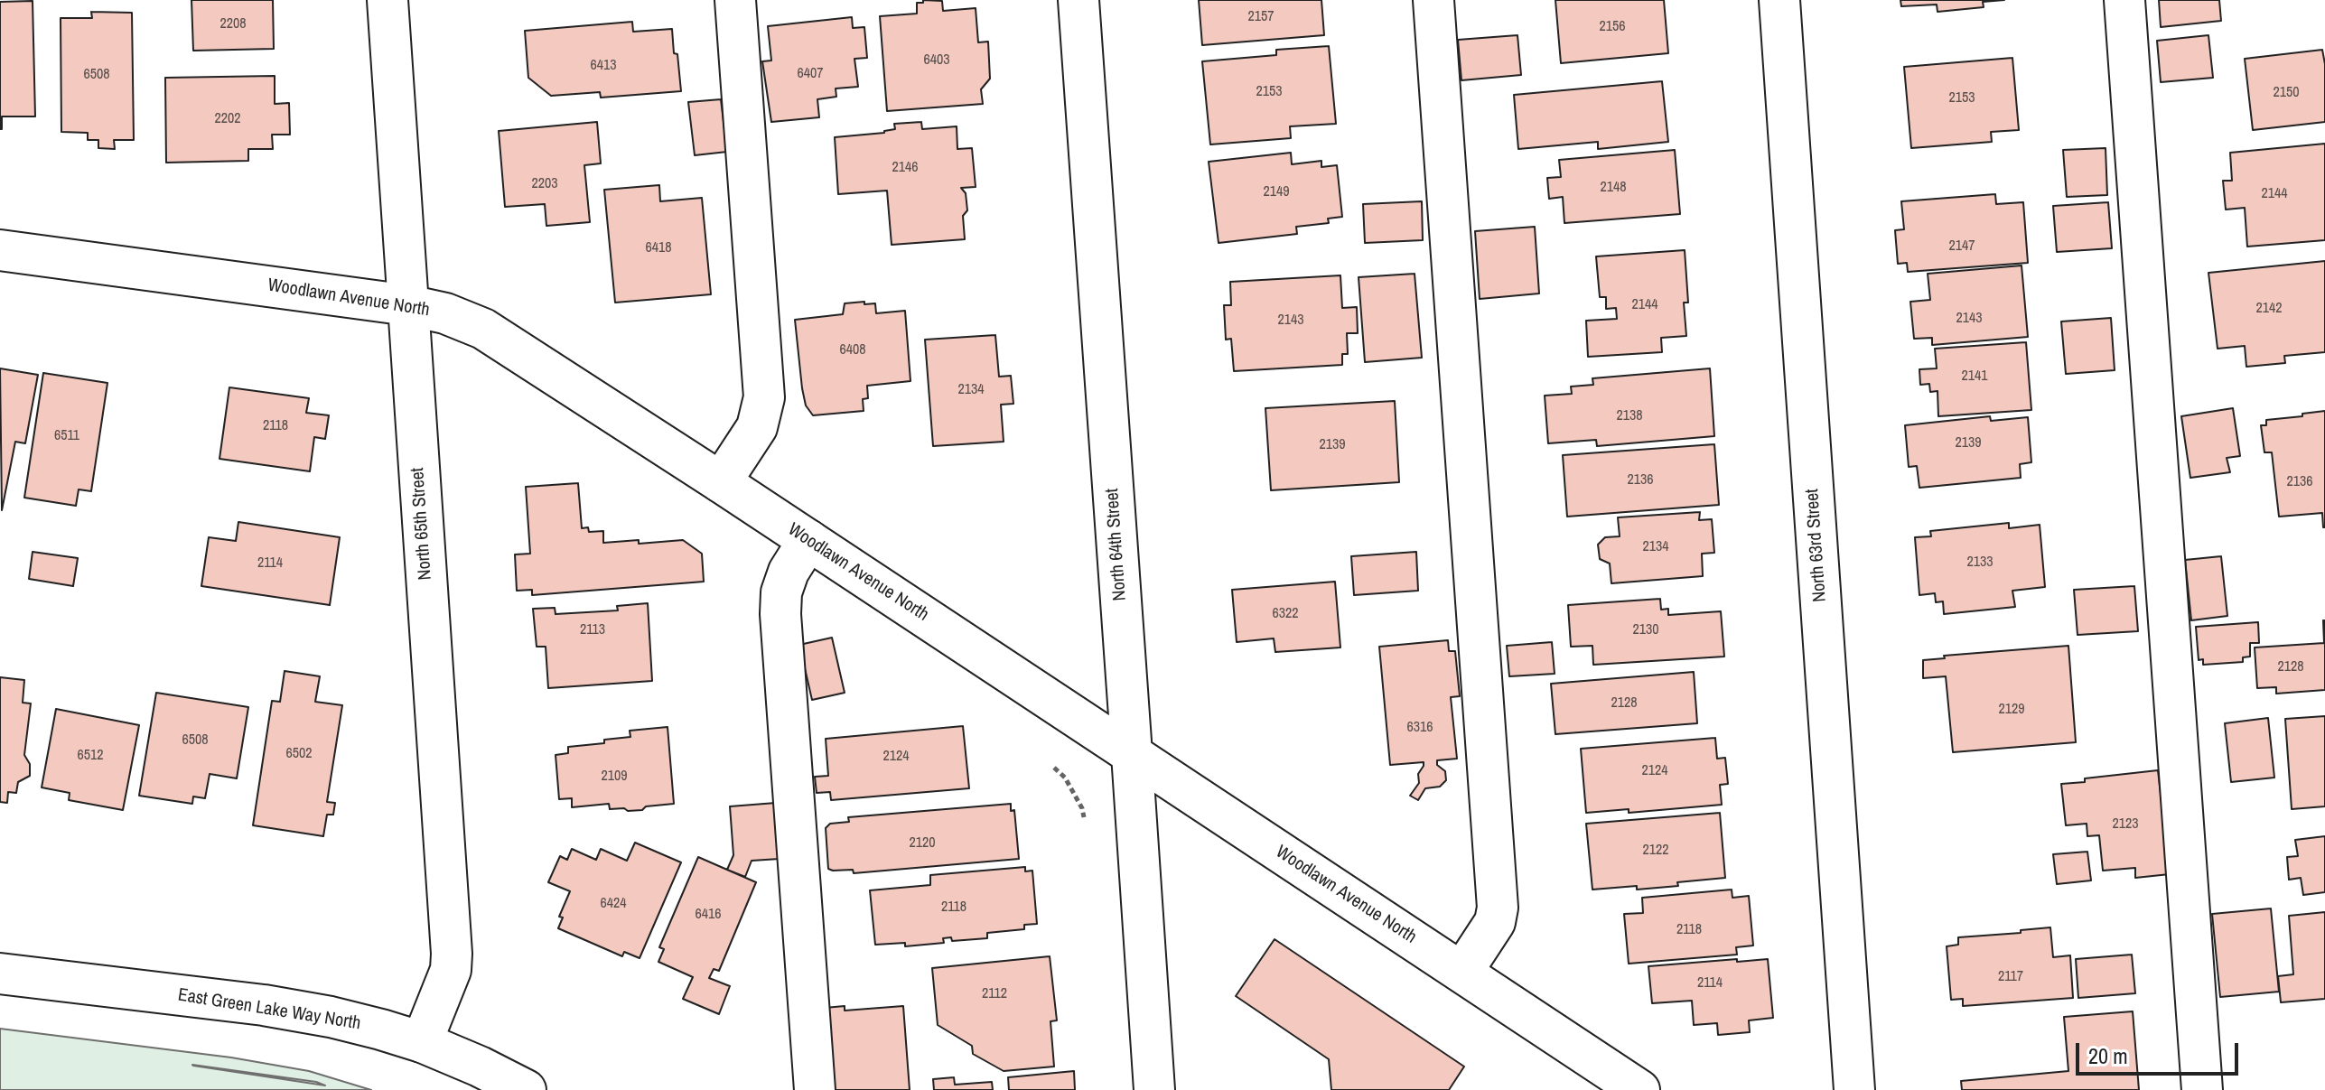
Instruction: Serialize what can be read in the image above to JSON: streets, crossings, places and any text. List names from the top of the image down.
{
  "streets": {
    "street": [
      "Woodlawn Avenue North",
      "North 65th Street",
      "North 64th Street",
      "North 63rd Street",
      "East Green Lake Way North"
    ]
  },
  "crossings": [
    ["Woodlawn Avenue North", "North 65th Street"],
    ["Woodlawn Avenue North", "North 64th Street"],
    ["North 65th Street", "East Green Lake Way North"]
  ],
  "house_numbers": [
    "2157",
    "2208",
    "2156",
    "6403",
    "6413",
    "6407",
    "6508",
    "2153",
    "2150",
    "2153",
    "2202",
    "2146",
    "2203",
    "2148",
    "2149",
    "2144",
    "2147",
    "6418",
    "2144",
    "2142",
    "2143",
    "2143",
    "6408",
    "2141",
    "2134",
    "2138",
    "2118",
    "6511",
    "2139",
    "2139",
    "2136",
    "2136",
    "2134",
    "2133",
    "2114",
    "6322",
    "2113",
    "2130",
    "2128",
    "2128",
    "2129",
    "6316",
    "6508",
    "6502",
    "6512",
    "2124",
    "2124",
    "2109",
    "2123",
    "2120",
    "2122",
    "6424",
    "2118",
    "6416",
    "2118",
    "2117",
    "2114",
    "2112"
  ],
  "scale_bar": "20 m"
}
